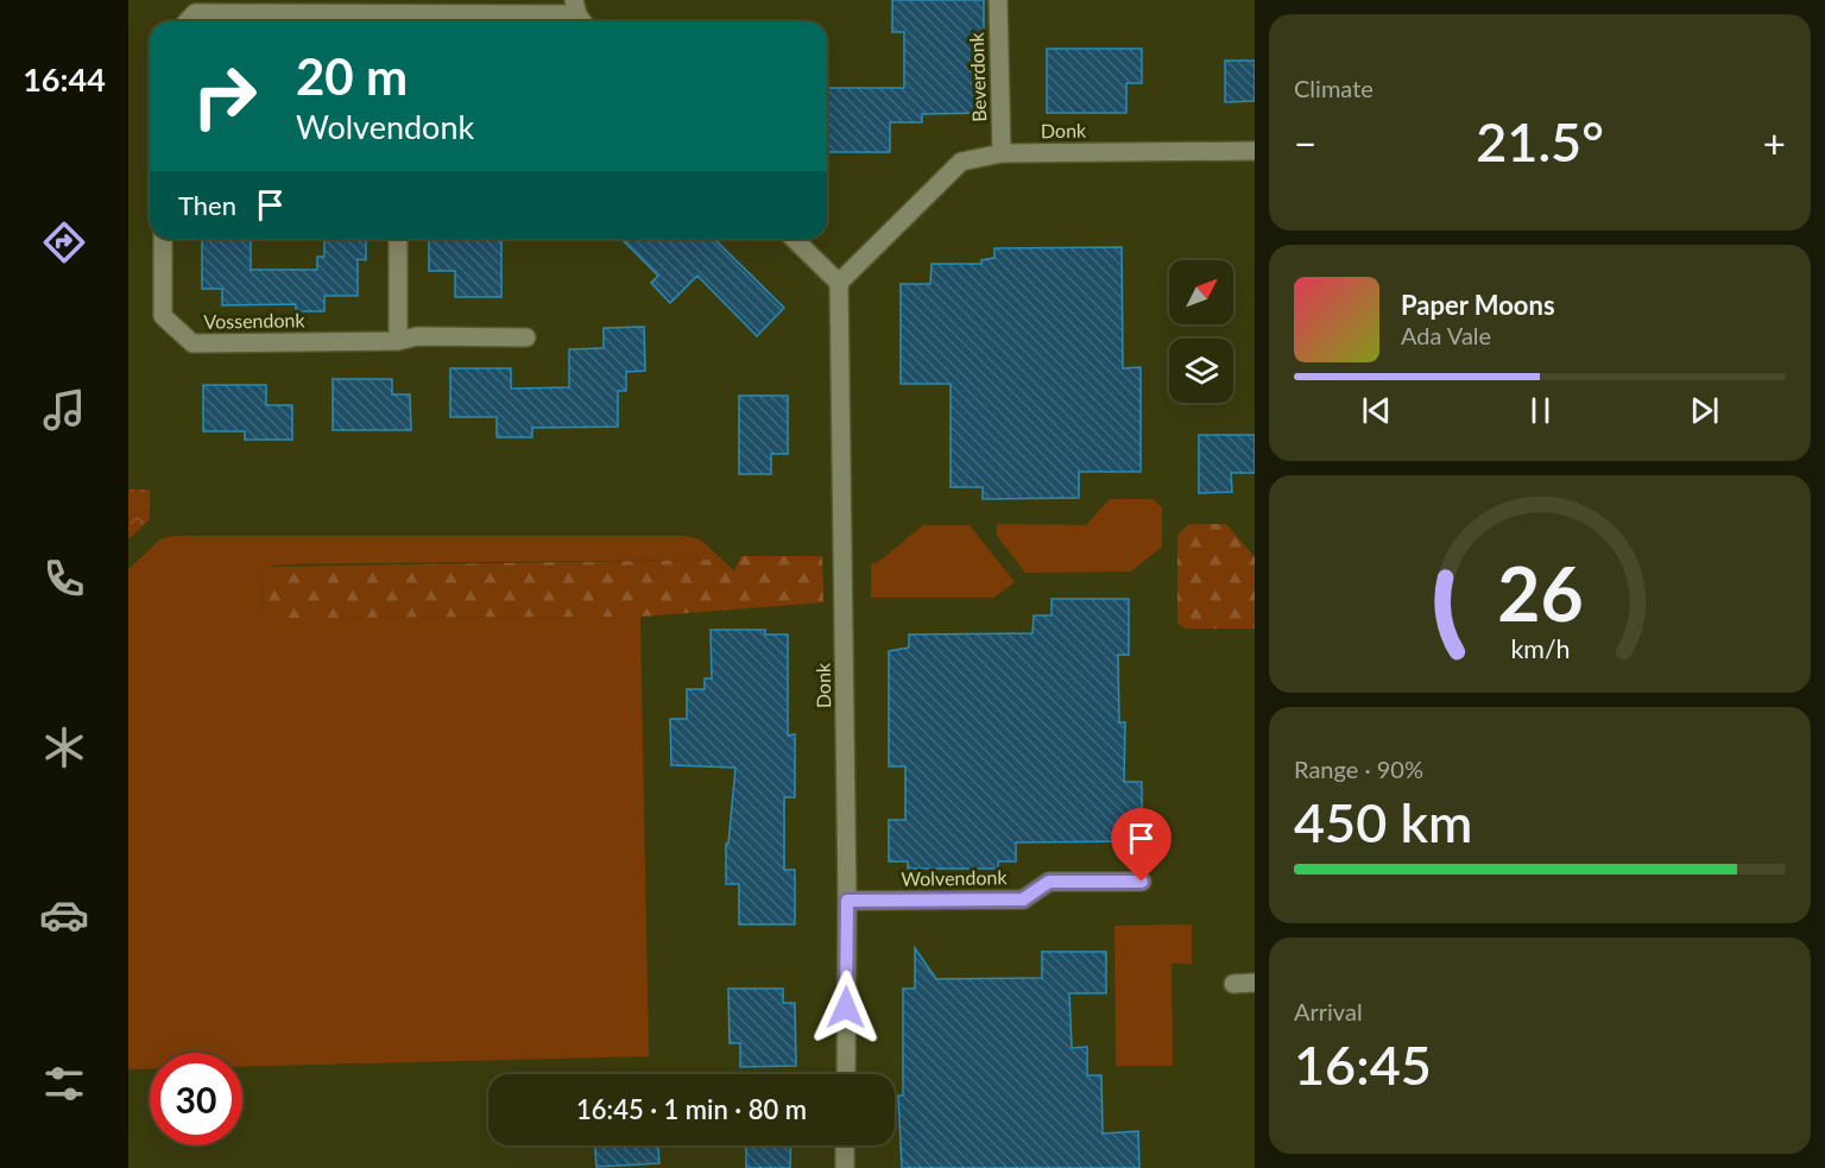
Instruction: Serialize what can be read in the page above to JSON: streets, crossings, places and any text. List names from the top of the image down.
{
  "streets": {
    "street": [
      "Beverdonk",
      "Donk",
      "Vossendonk",
      "Wolvendonk"
    ]
  },
  "crossings": [
    ["Beverdonk", "Donk"],
    ["Donk", "Wolvendonk"]
  ],
  "north": "top right",
  "page": {
    "tabs": "16:44",
    "tile": [
      "Climate",
      ["Range · 90%", "450 km"],
      ["Arrival", "16:45"]
    ],
    "turn": ["20 m", "Wolvendonk"],
    "heat": ["−", "21.5°", "+"],
    "then": "Then",
    "song": ["Paper Moons", "Ada Vale"],
    "limit": "30",
    "trip": "16:45 · 1 min · 80 m",
    "gauge": ["26", "km/h"]
  }
}
